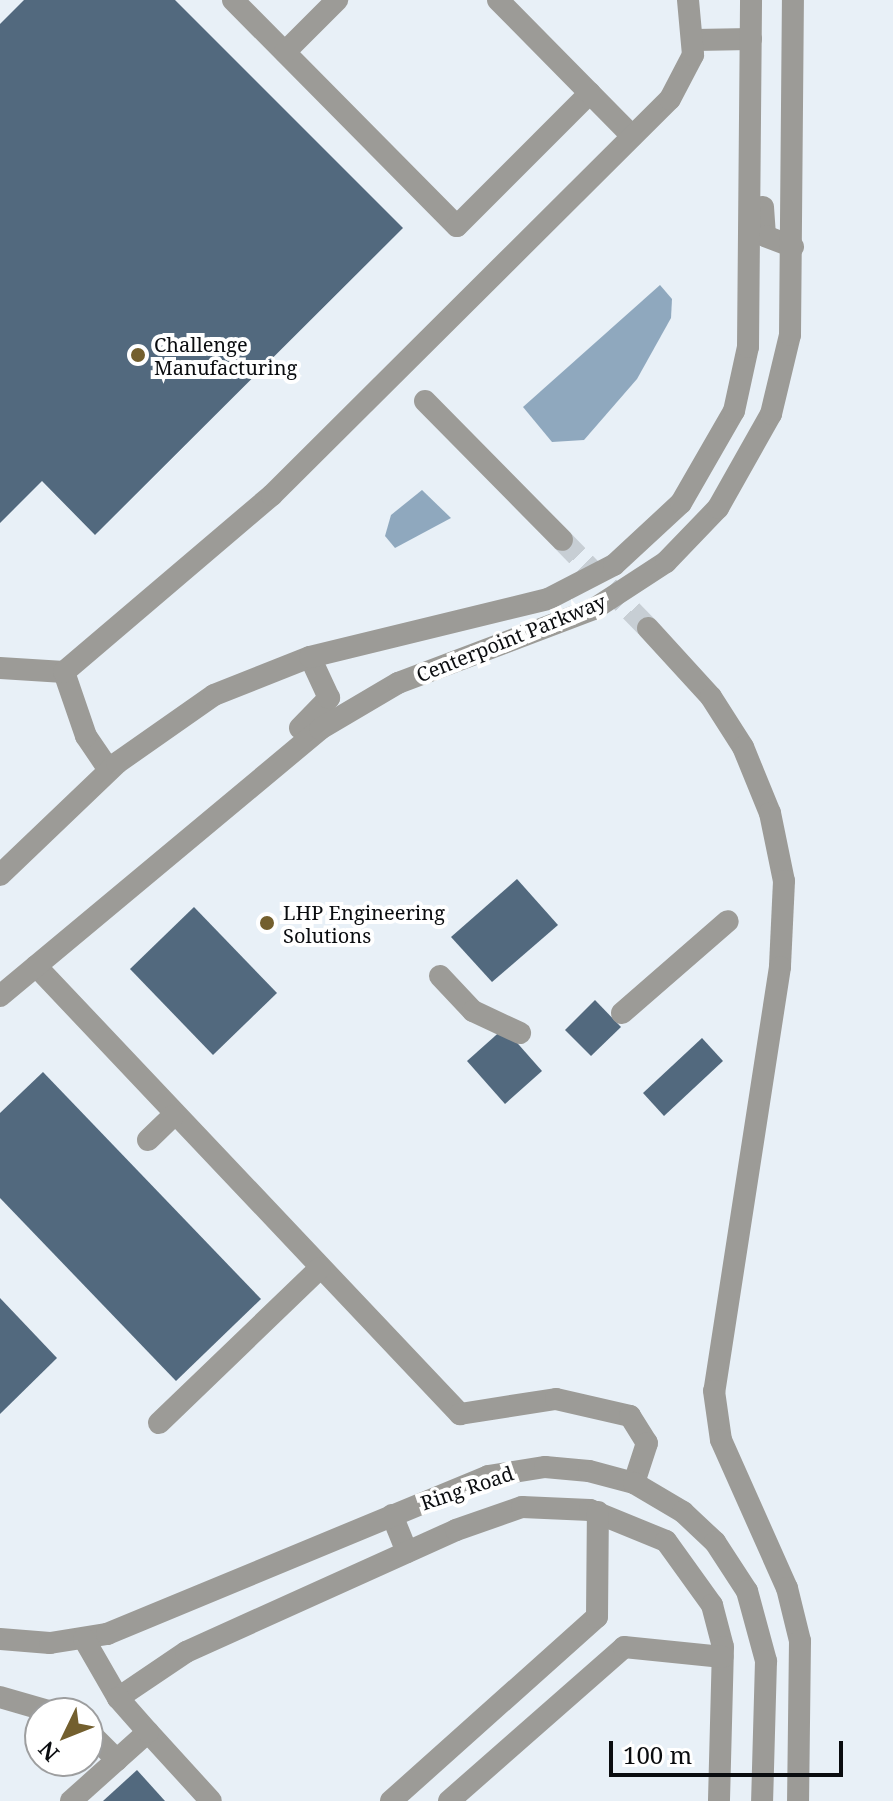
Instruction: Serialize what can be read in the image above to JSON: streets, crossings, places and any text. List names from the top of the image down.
{
  "streets": {
    "street": ["Centerpoint Parkway", "Ring Road"]
  },
  "places": ["Challenge Manufacturing", "LHP Engineering Solutions"],
  "scale_bar": "100 m",
  "north": "bottom left"
}
